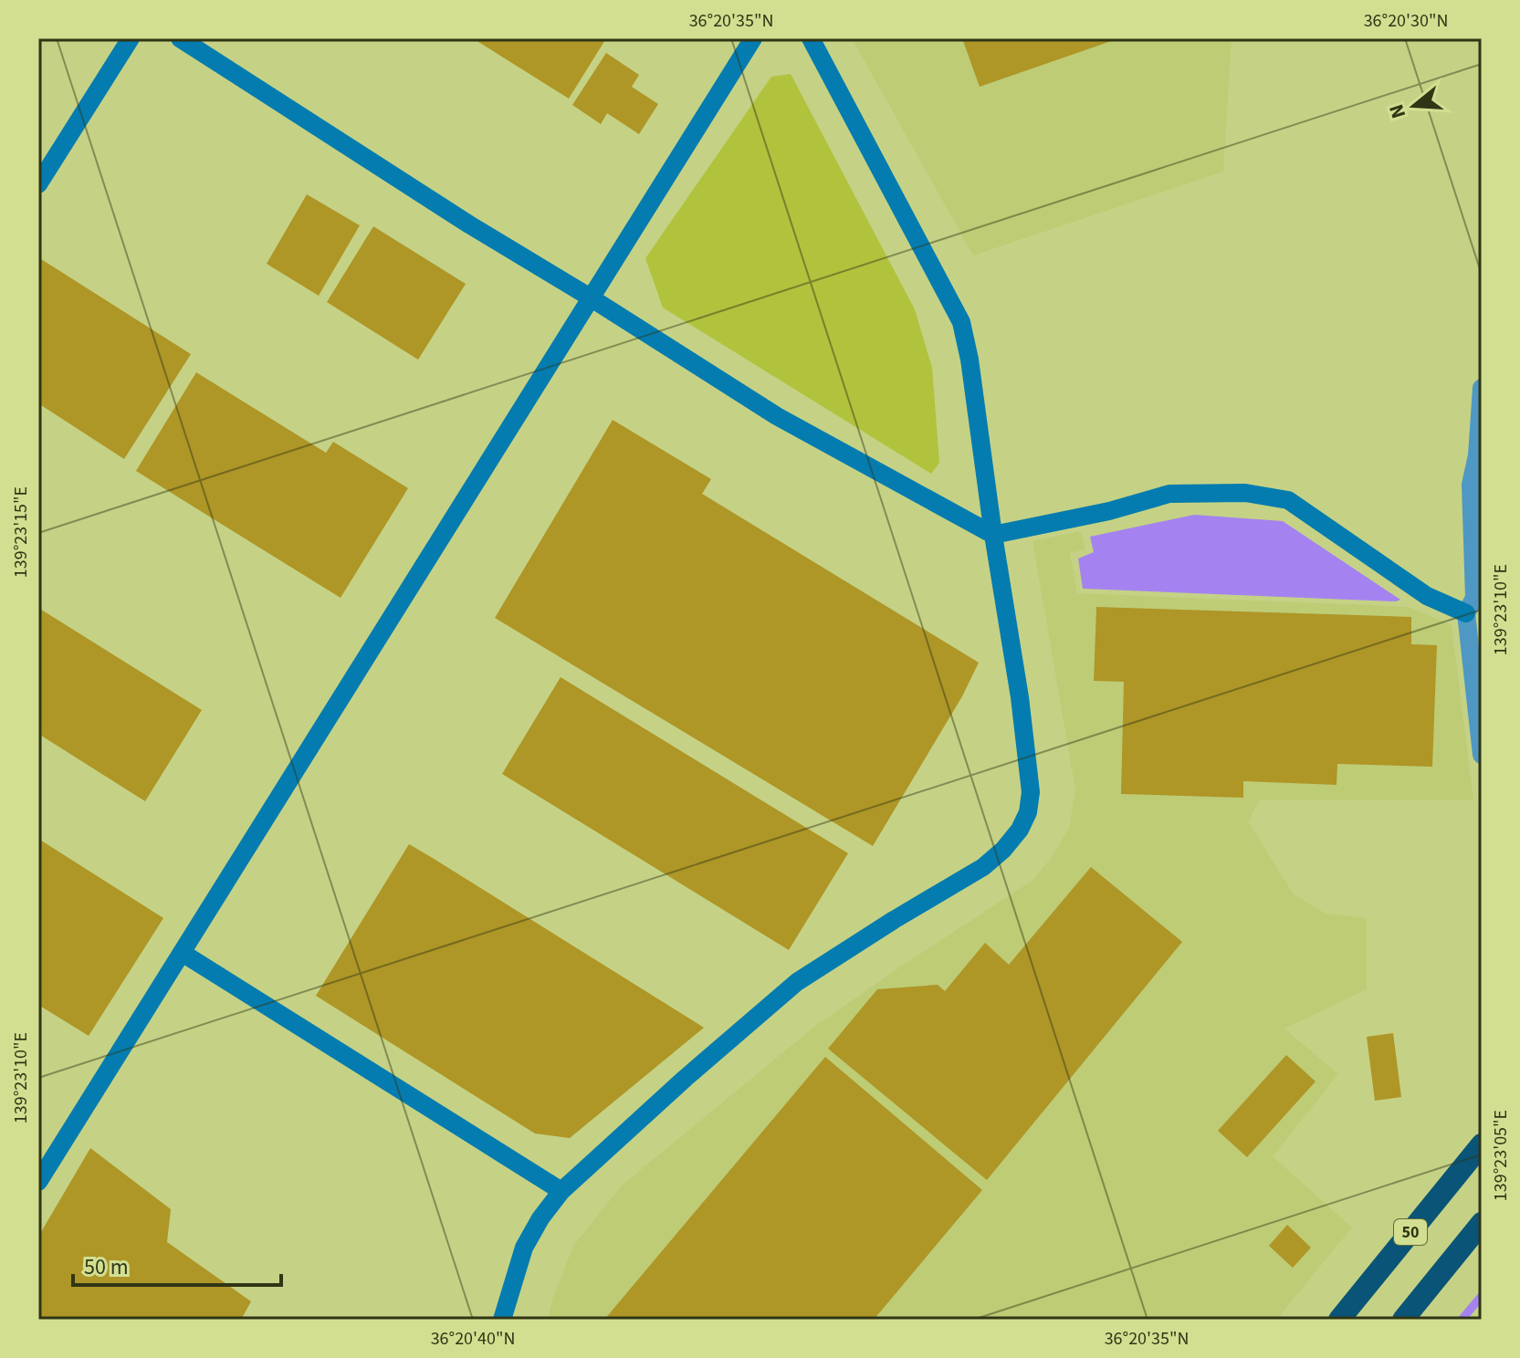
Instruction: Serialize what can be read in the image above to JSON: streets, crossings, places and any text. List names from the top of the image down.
{
  "streets": {
    "highway": ["50"]
  },
  "scale_bar": "50 m",
  "north": "left",
  "coordinates": [
    "36°20'35\"N",
    "36°20'30\"N",
    "139°23'15\"E",
    "139°23'10\"E",
    "139°23'05\"E",
    "36°20'40\"N"
  ]
}
